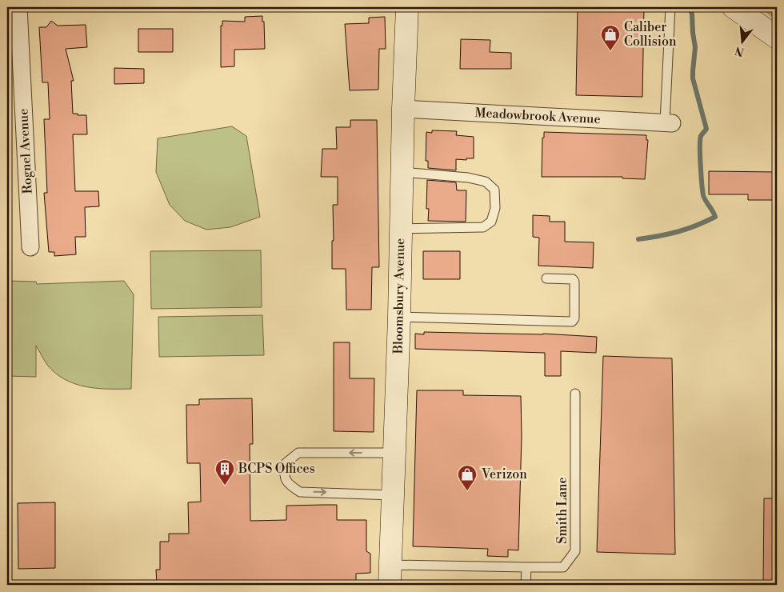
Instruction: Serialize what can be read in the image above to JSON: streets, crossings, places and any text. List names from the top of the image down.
{
  "streets": {
    "main road": ["Bloomsbury Avenue"],
    "street": ["Meadowbrook Avenue", "Rognel Avenue"],
    "lane": ["Smith Lane"]
  },
  "crossings": [
    ["Meadowbrook Avenue", "Bloomsbury Avenue"]
  ],
  "places": {
    "shop": ["Caliber Collision", "Verizon"],
    "building": ["BCPS Offices"]
  },
  "north": "bottom"
}
